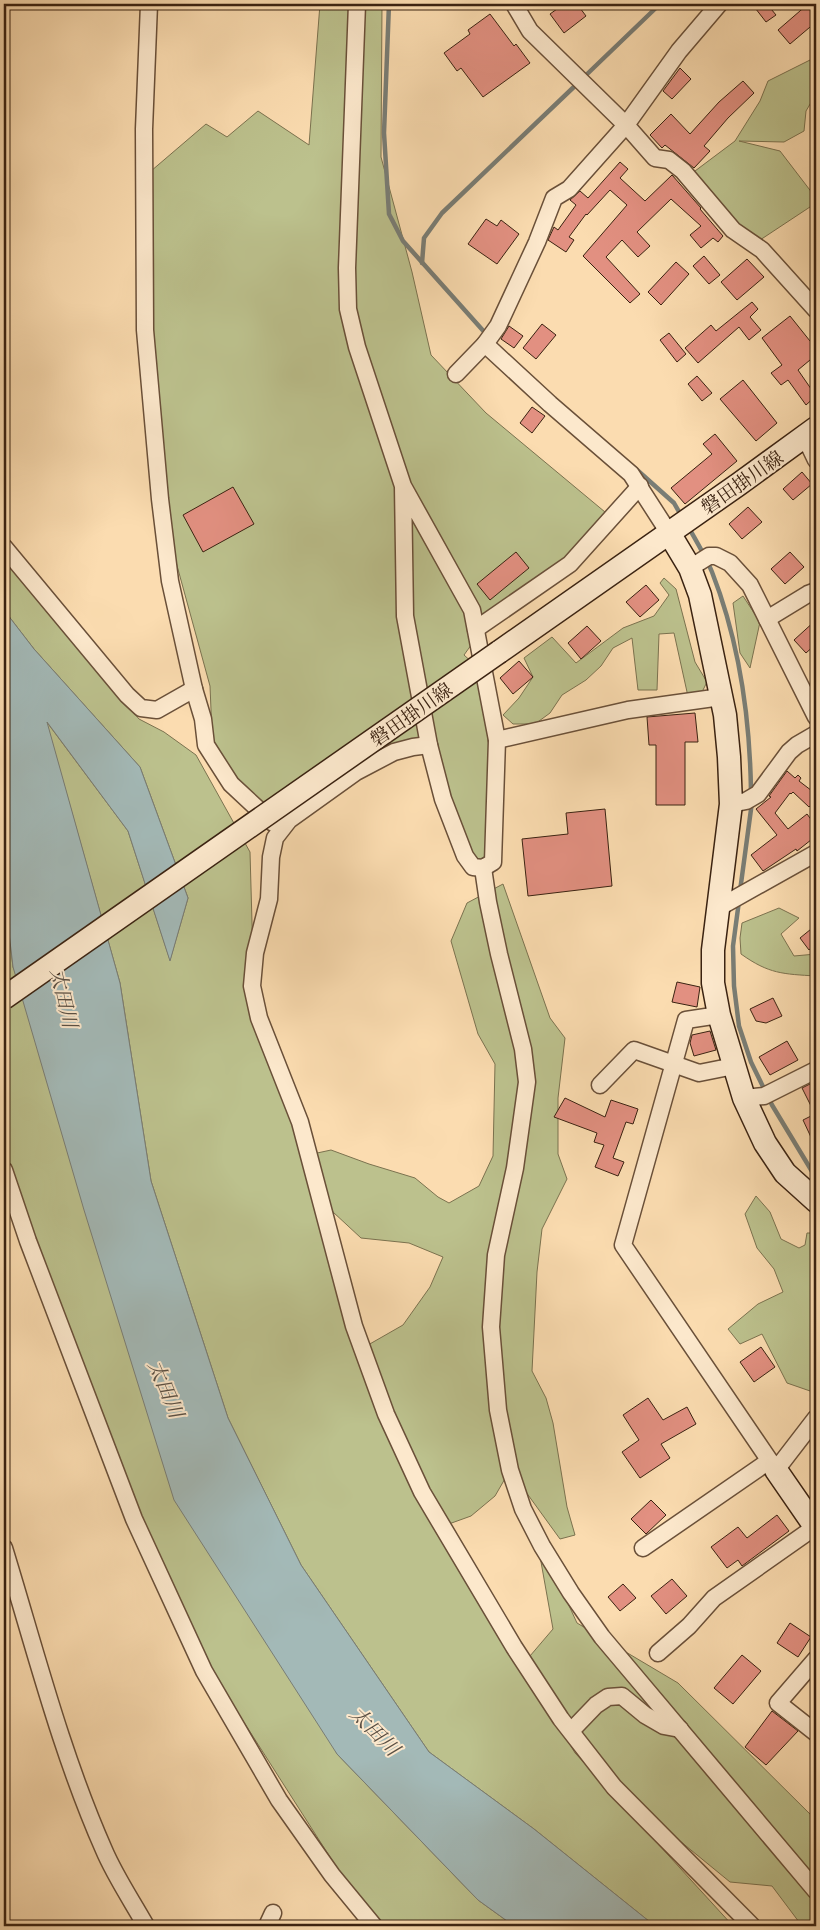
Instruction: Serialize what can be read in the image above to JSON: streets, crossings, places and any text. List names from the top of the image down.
{
  "streets": {
    "main road": ["磐田掛川線"]
  },
  "water": ["太田川"]
}
